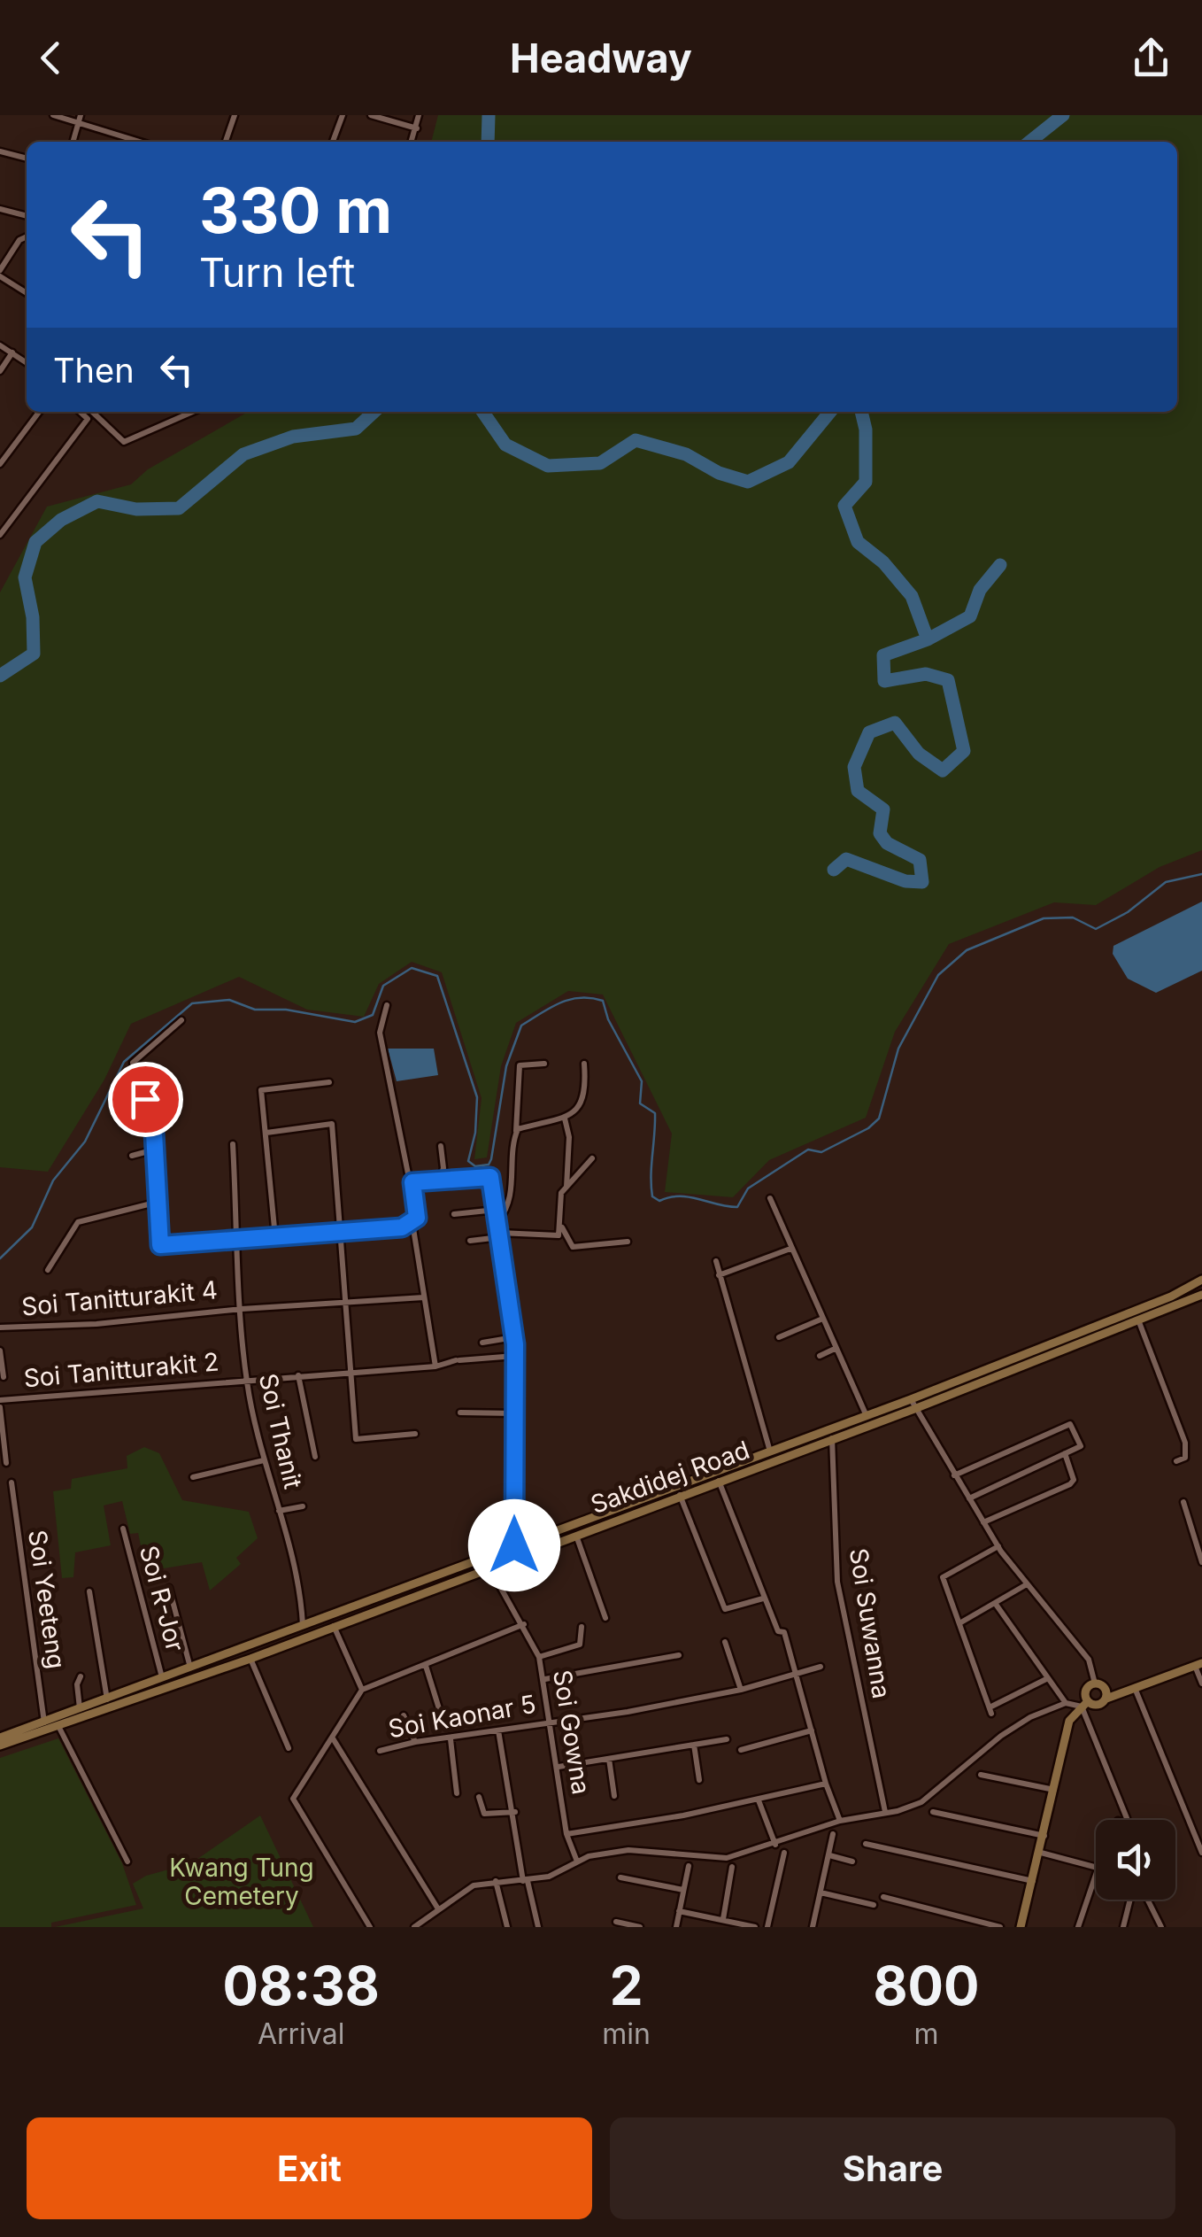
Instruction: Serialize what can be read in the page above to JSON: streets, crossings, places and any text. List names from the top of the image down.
{
  "streets": {
    "main road": ["Sakdidej Road"],
    "street": [
      "Soi Tanitturakit 4",
      "Soi Tanitturakit 2",
      "Soi Thanit",
      "Soi R-Jor",
      "Soi Yeeteng",
      "Soi Suwanna",
      "Soi Kaonar 5",
      "Soi Gowna"
    ]
  },
  "crossings": [
    ["Soi Tanitturakit 4", "Soi Thanit"],
    ["Soi Tanitturakit 2", "Soi Thanit"],
    ["Soi Thanit", "Sakdidej Road"],
    ["Sakdidej Road", "Soi R-Jor"],
    ["Sakdidej Road", "Soi Yeeteng"],
    ["Sakdidej Road", "Soi Suwanna"],
    ["Sakdidej Road", "Soi Gowna"],
    ["Soi Kaonar 5", "Soi Gowna"]
  ],
  "parks": ["Kwang Tung Cemetery"],
  "page": {
    "header": "Headway",
    "turn": ["330 m", "Turn left"],
    "then": "Then",
    "eta": [
      "08:38",
      "Arrival",
      "2",
      "min",
      "800",
      "m"
    ],
    "buttons": ["Exit", "Share"]
  }
}
